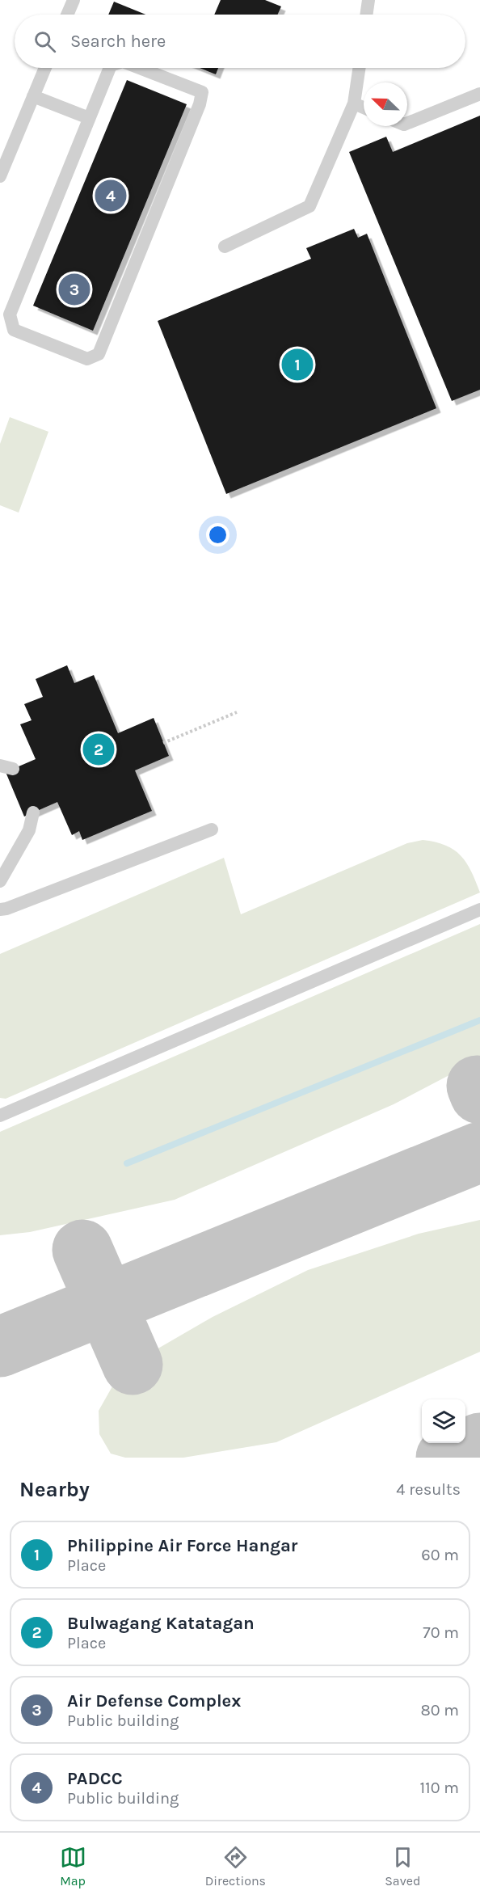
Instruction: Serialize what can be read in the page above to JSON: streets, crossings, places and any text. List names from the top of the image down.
{
  "north": "top left",
  "page": {
    "search": "Search here",
    "pins": [
      "4",
      "3",
      "1",
      "2"
    ],
    "heading": ["Nearby", "4 results"],
    "list": [
      {
        "mark": "1",
        "name": "Philippine Air Force Hangar",
        "note": "Place",
        "value": "60 m"
      },
      {
        "mark": "2",
        "name": "Bulwagang Katatagan",
        "note": "Place",
        "value": "70 m"
      },
      {
        "mark": "3",
        "name": "Air Defense Complex",
        "note": "Public building",
        "value": "80 m"
      },
      {
        "mark": "4",
        "name": "PADCC",
        "note": "Public building",
        "value": "110 m"
      }
    ],
    "nav": ["Map", "Directions", "Saved"]
  }
}
